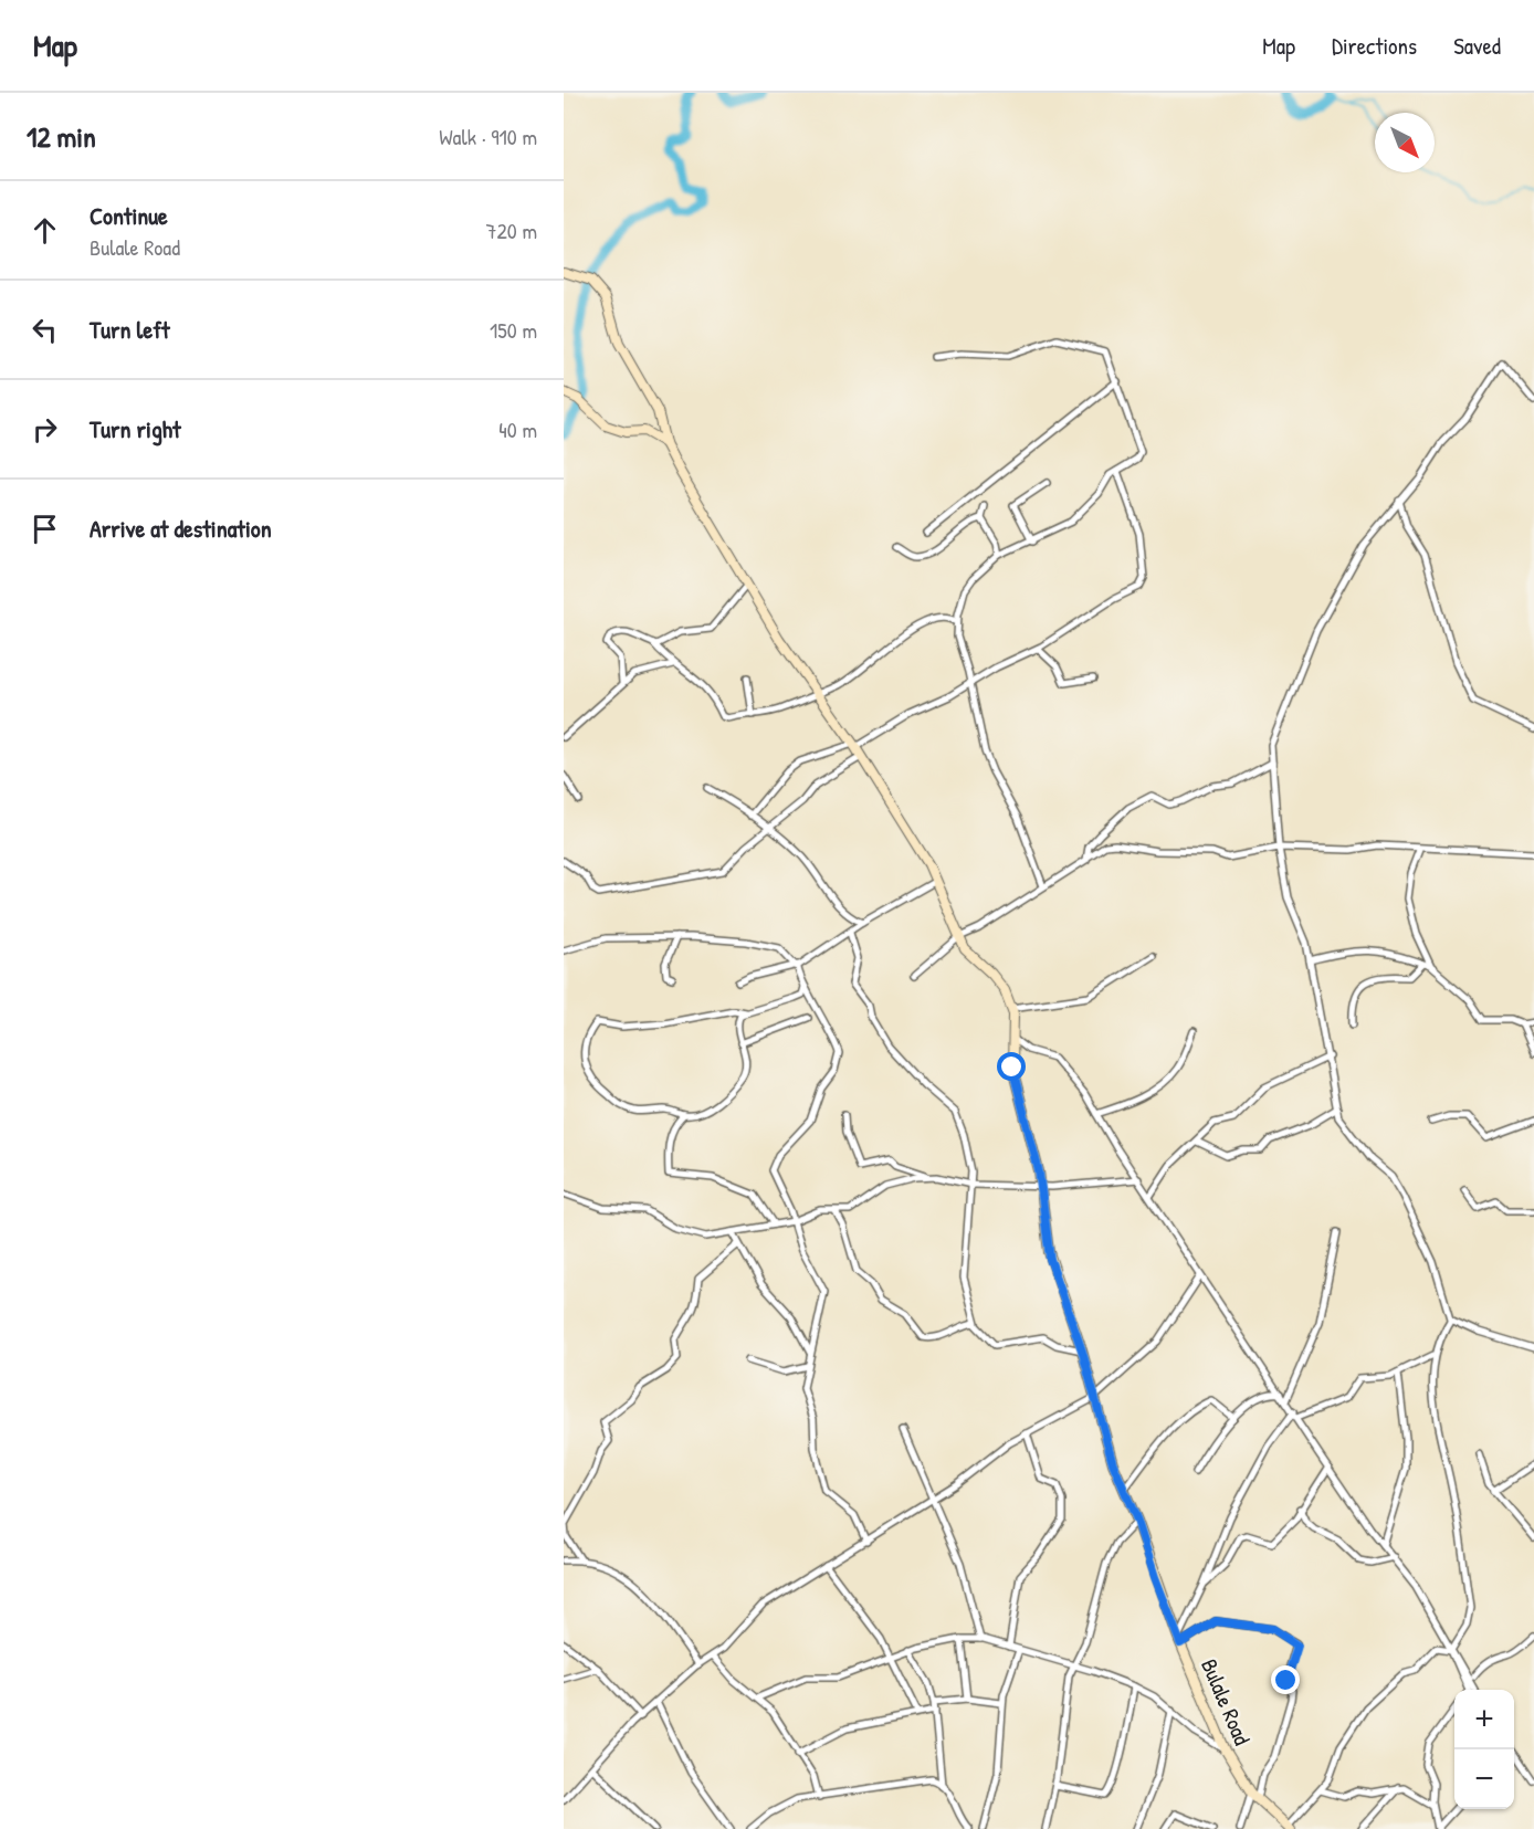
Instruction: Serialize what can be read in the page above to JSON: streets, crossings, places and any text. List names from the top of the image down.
{
  "streets": {
    "street": ["Bulale Road"]
  },
  "north": "bottom right",
  "page": {
    "header": "Map",
    "nav": ["Map", "Directions", "Saved"],
    "heading": ["12 min", "Walk · 910 m"],
    "list": [
      ["Continue", "Bulale Road", "720 m"],
      ["Turn left", "150 m"],
      ["Turn right", "40 m"],
      "Arrive at destination"
    ],
    "map_buttons": ["+", "−"]
  }
}
